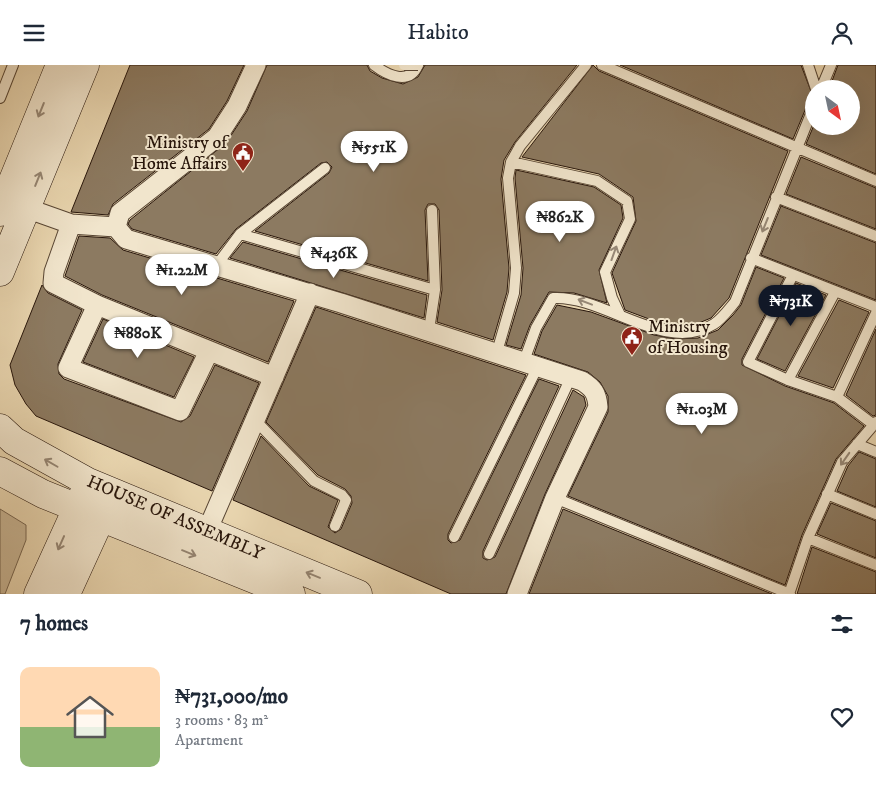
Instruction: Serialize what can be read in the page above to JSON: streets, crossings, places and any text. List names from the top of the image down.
{
  "streets": {
    "street": ["HOUSE OF ASSEMBLY"]
  },
  "places": {
    "public building": ["Ministry of Home Affairs", "Ministry of Housing"]
  },
  "north": "bottom right",
  "page": {
    "header": "Habito",
    "price": [
      "₦551K",
      "₦862K",
      "₦436K",
      "₦1.22M",
      "₦731K",
      "₦880K",
      "₦1.03M"
    ],
    "heading": "7 homes",
    "list": [
      {
        "name": "₦731,000/mo",
        "note": "3 rooms · 83 m² · Apartment"
      }
    ]
  }
}
